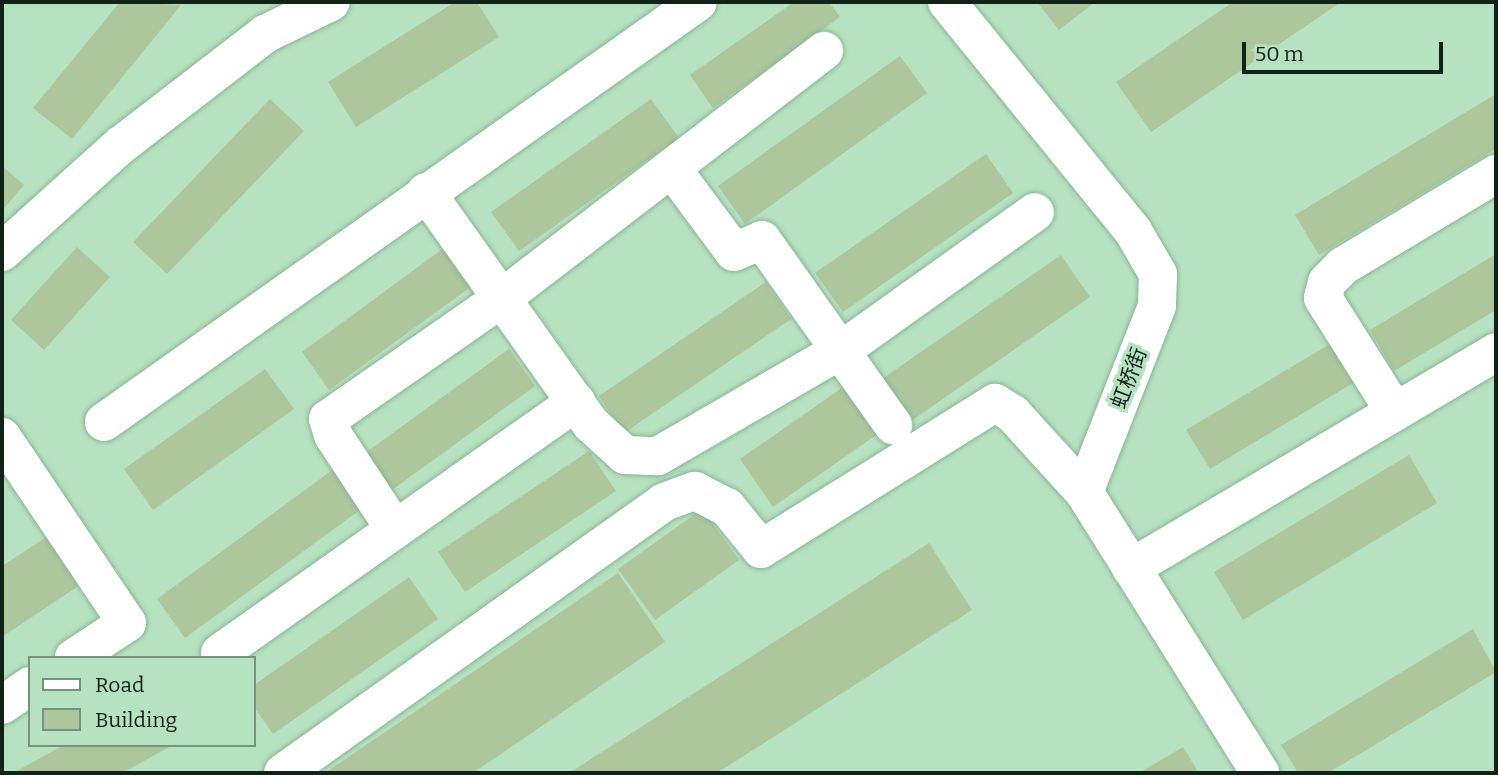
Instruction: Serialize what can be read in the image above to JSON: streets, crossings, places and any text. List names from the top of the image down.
{
  "streets": {
    "street": ["虹桥街"]
  },
  "legend": ["Road", "Building"],
  "scale_bar": "50 m"
}
